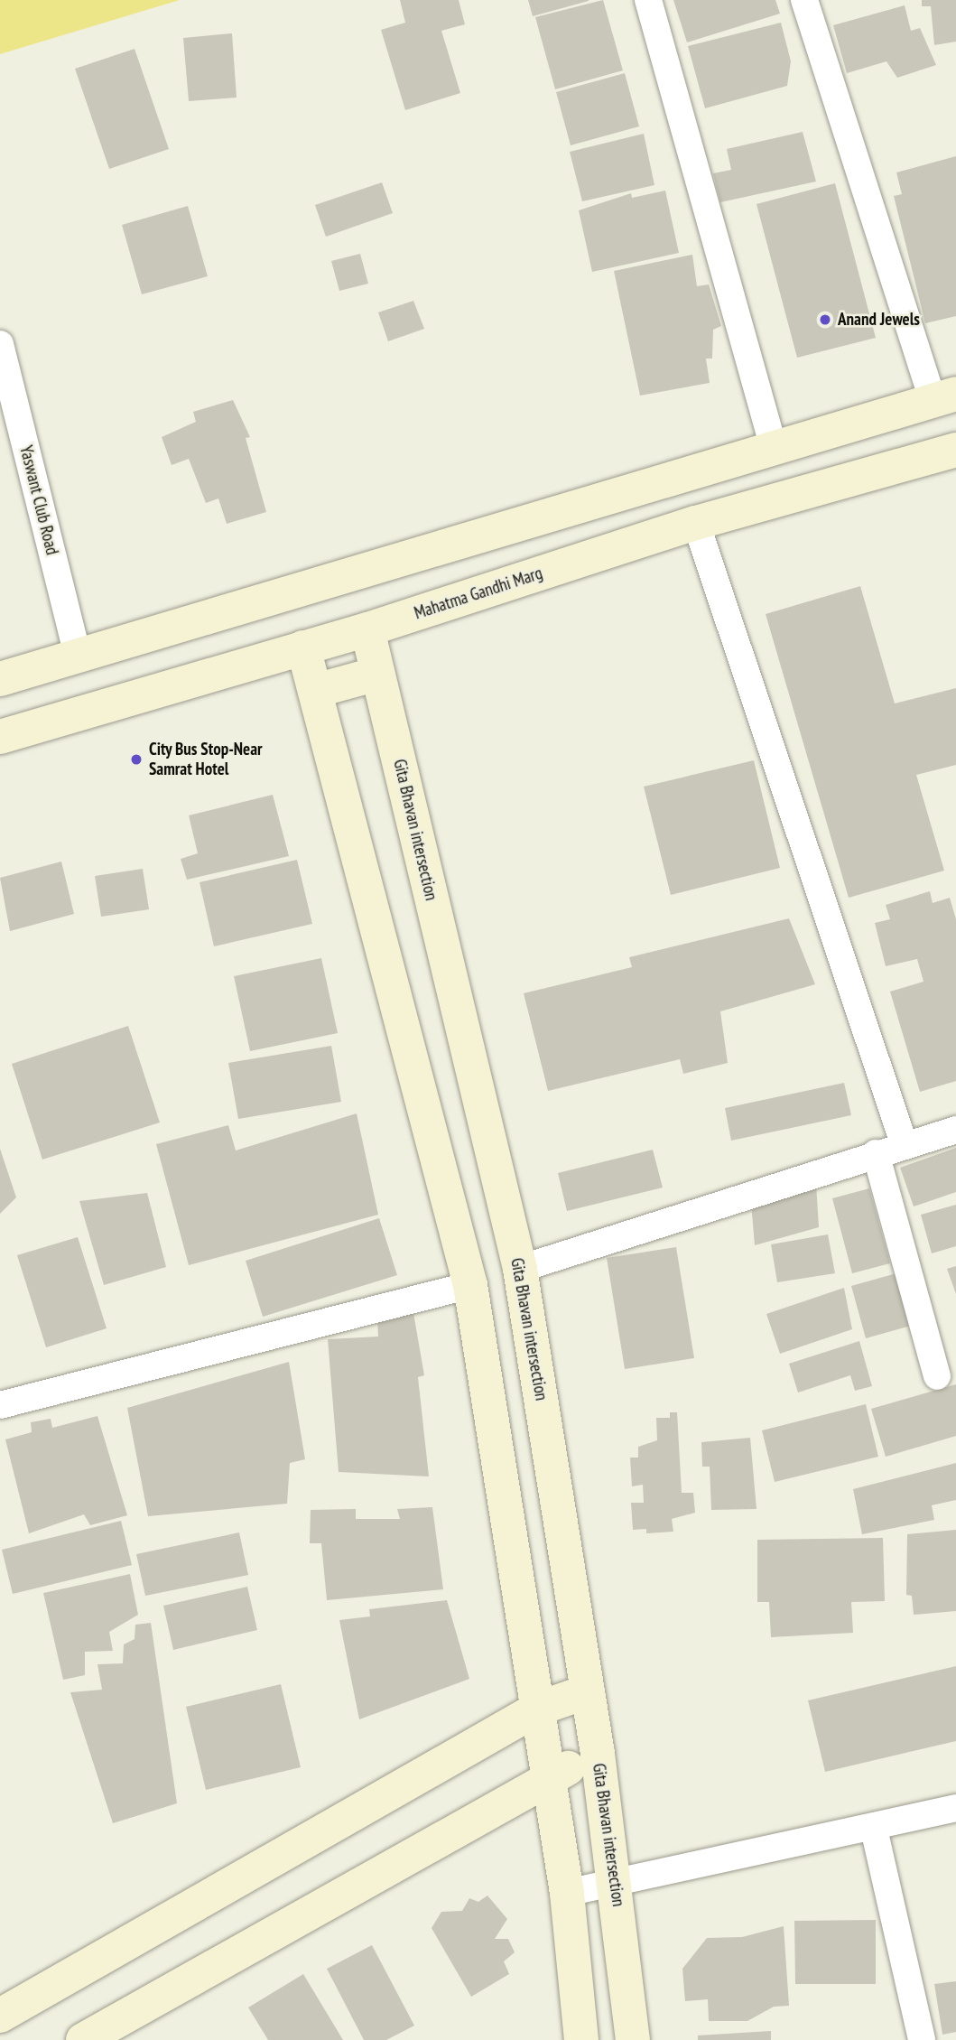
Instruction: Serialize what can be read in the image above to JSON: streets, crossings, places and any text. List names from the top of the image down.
{
  "streets": {
    "street": ["Yaswant Club Road", "Mahatma Gandhi Marg", "Gita Bhavan intersection"]
  },
  "crossings": [
    ["Mahatma Gandhi Marg", "Gita Bhavan intersection"]
  ],
  "places": ["Anand Jewels", "City Bus Stop-Near Samrat Hotel"]
}
